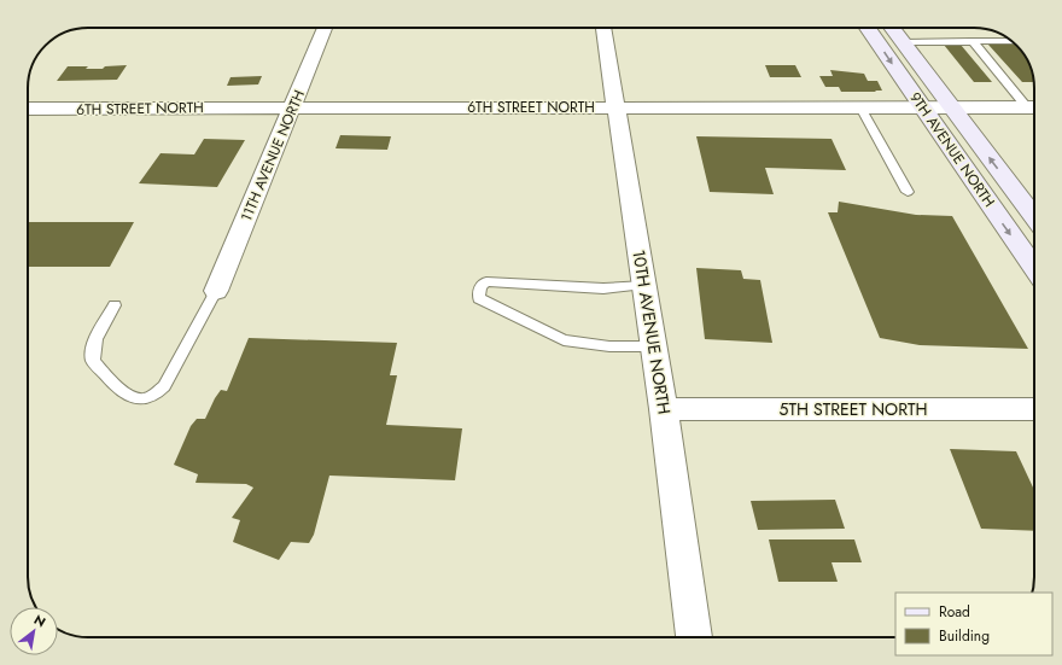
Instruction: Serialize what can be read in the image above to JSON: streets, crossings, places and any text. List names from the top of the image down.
{
  "streets": {
    "main road": ["9TH AVENUE NORTH"],
    "street": [
      "6TH STREET NORTH",
      "11TH AVENUE NORTH",
      "10TH AVENUE NORTH",
      "5TH STREET NORTH"
    ]
  },
  "crossings": [
    ["6TH STREET NORTH", "9TH AVENUE NORTH"],
    ["6TH STREET NORTH", "11TH AVENUE NORTH"],
    ["6TH STREET NORTH", "10TH AVENUE NORTH"],
    ["10TH AVENUE NORTH", "5TH STREET NORTH"]
  ],
  "legend": ["Road", "Building"],
  "north": "top right"
}
